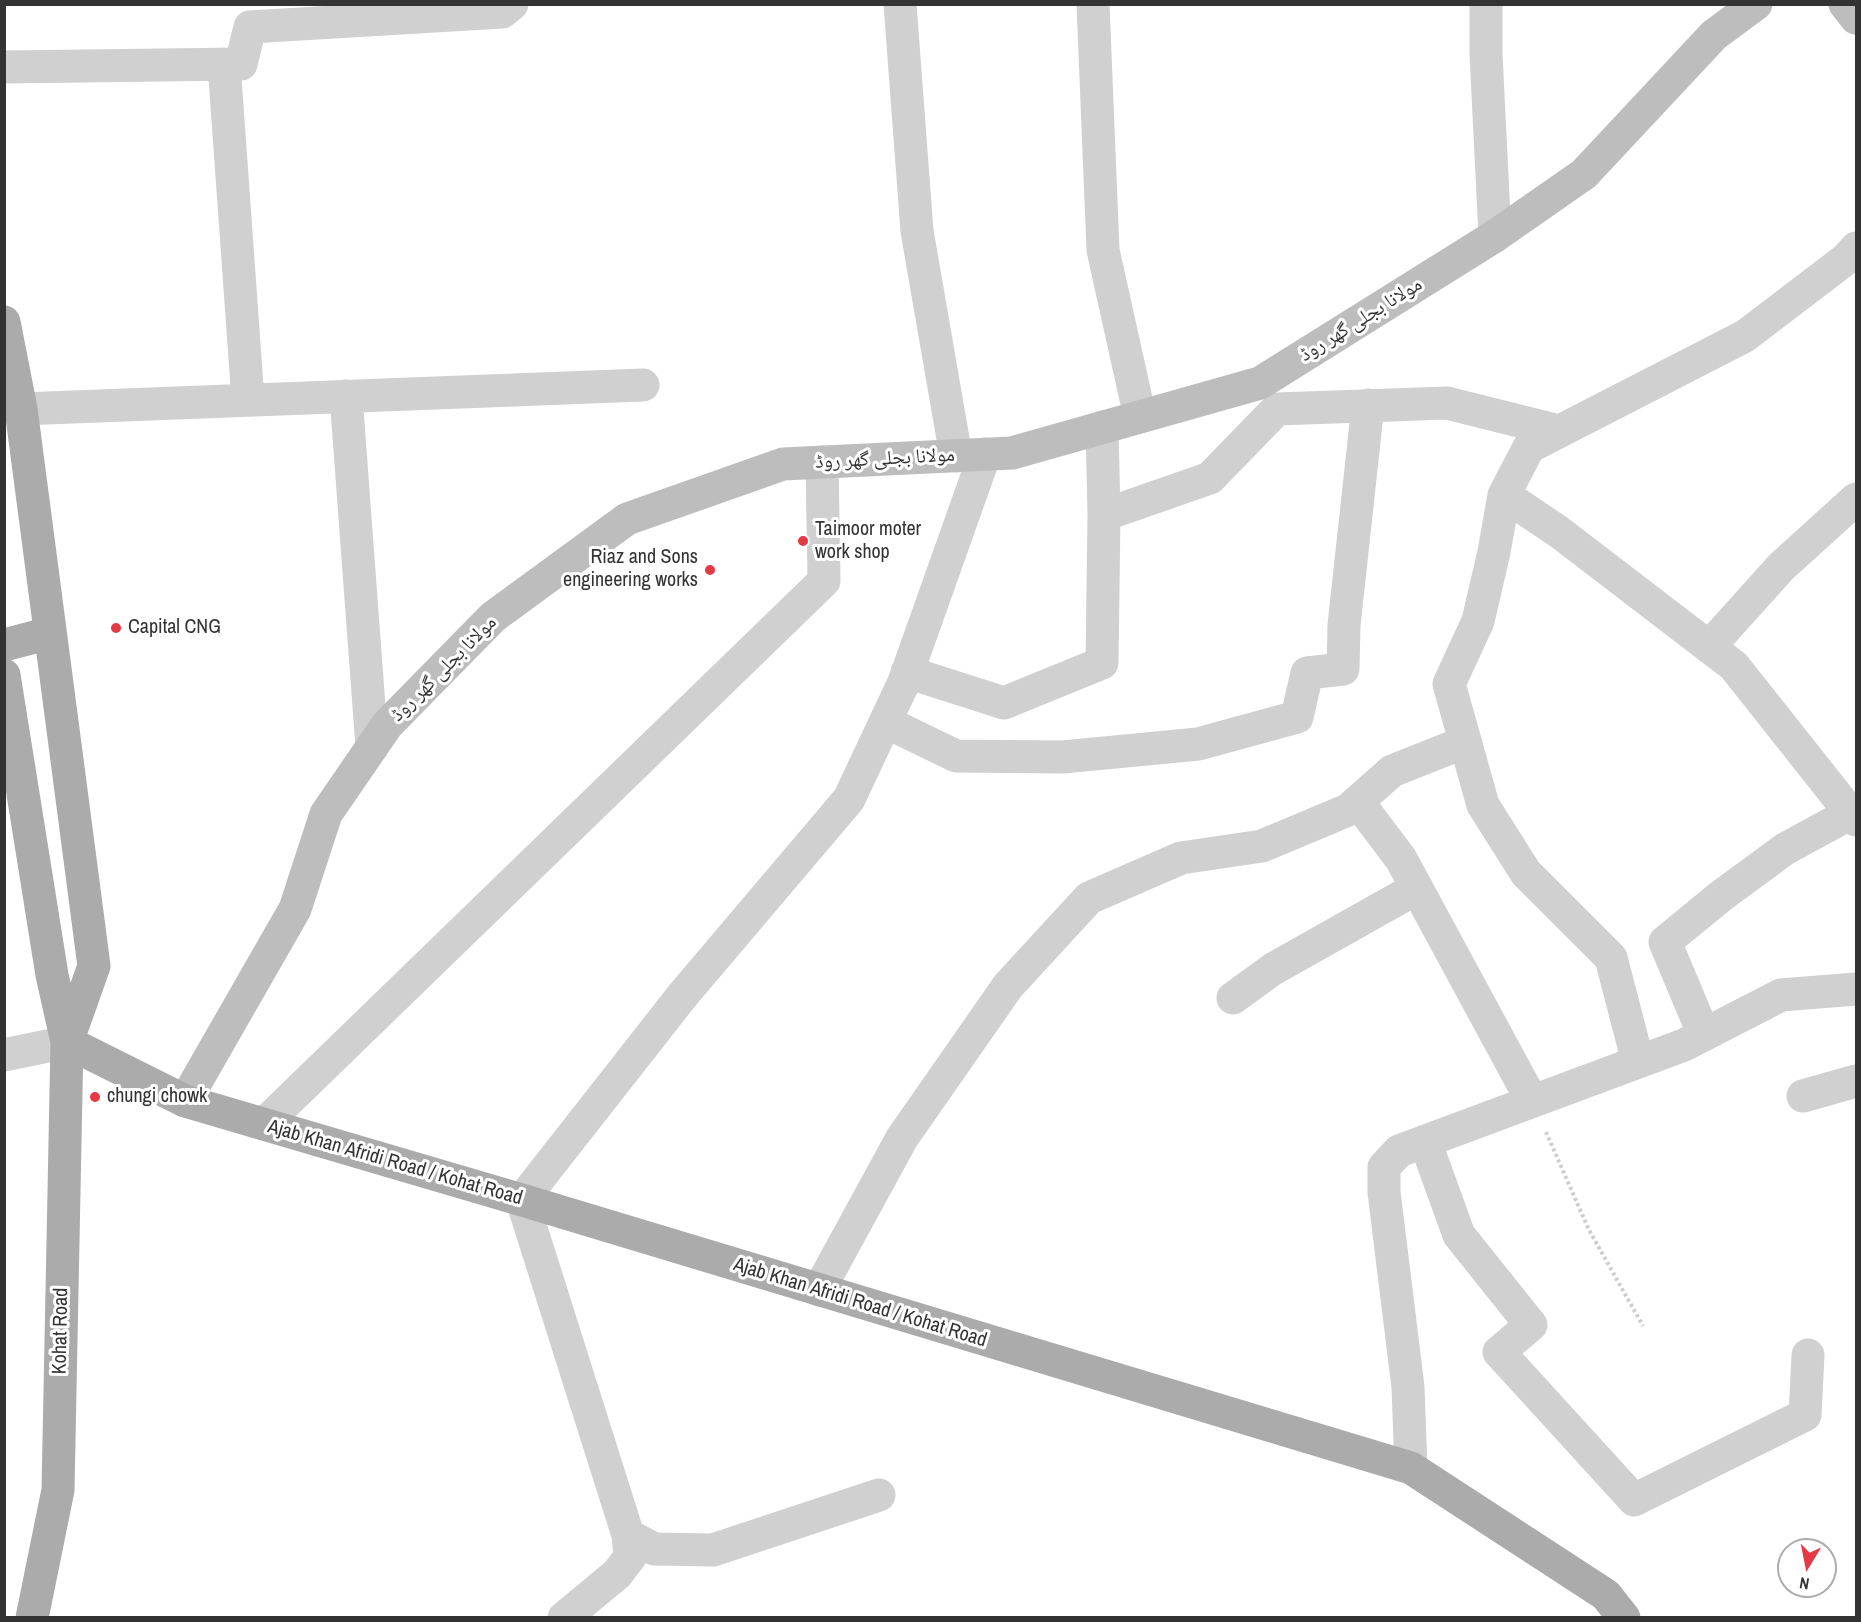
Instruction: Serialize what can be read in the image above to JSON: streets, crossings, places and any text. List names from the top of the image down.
{
  "streets": {
    "main road": ["Ajab Khan Afridi Road / Kohat Road", "Kohat Road"],
    "street": ["مولانا بجلی گھر روڈ"]
  },
  "crossings": [
    ["مولانا بجلی گھر روڈ", "Ajab Khan Afridi Road / Kohat Road"],
    ["Ajab Khan Afridi Road / Kohat Road", "Kohat Road"]
  ],
  "places": [
    "Taimoor moter work shop",
    "Riaz and Sons engineering works",
    "Capital CNG",
    "chungi chowk"
  ],
  "north": "bottom"
}
